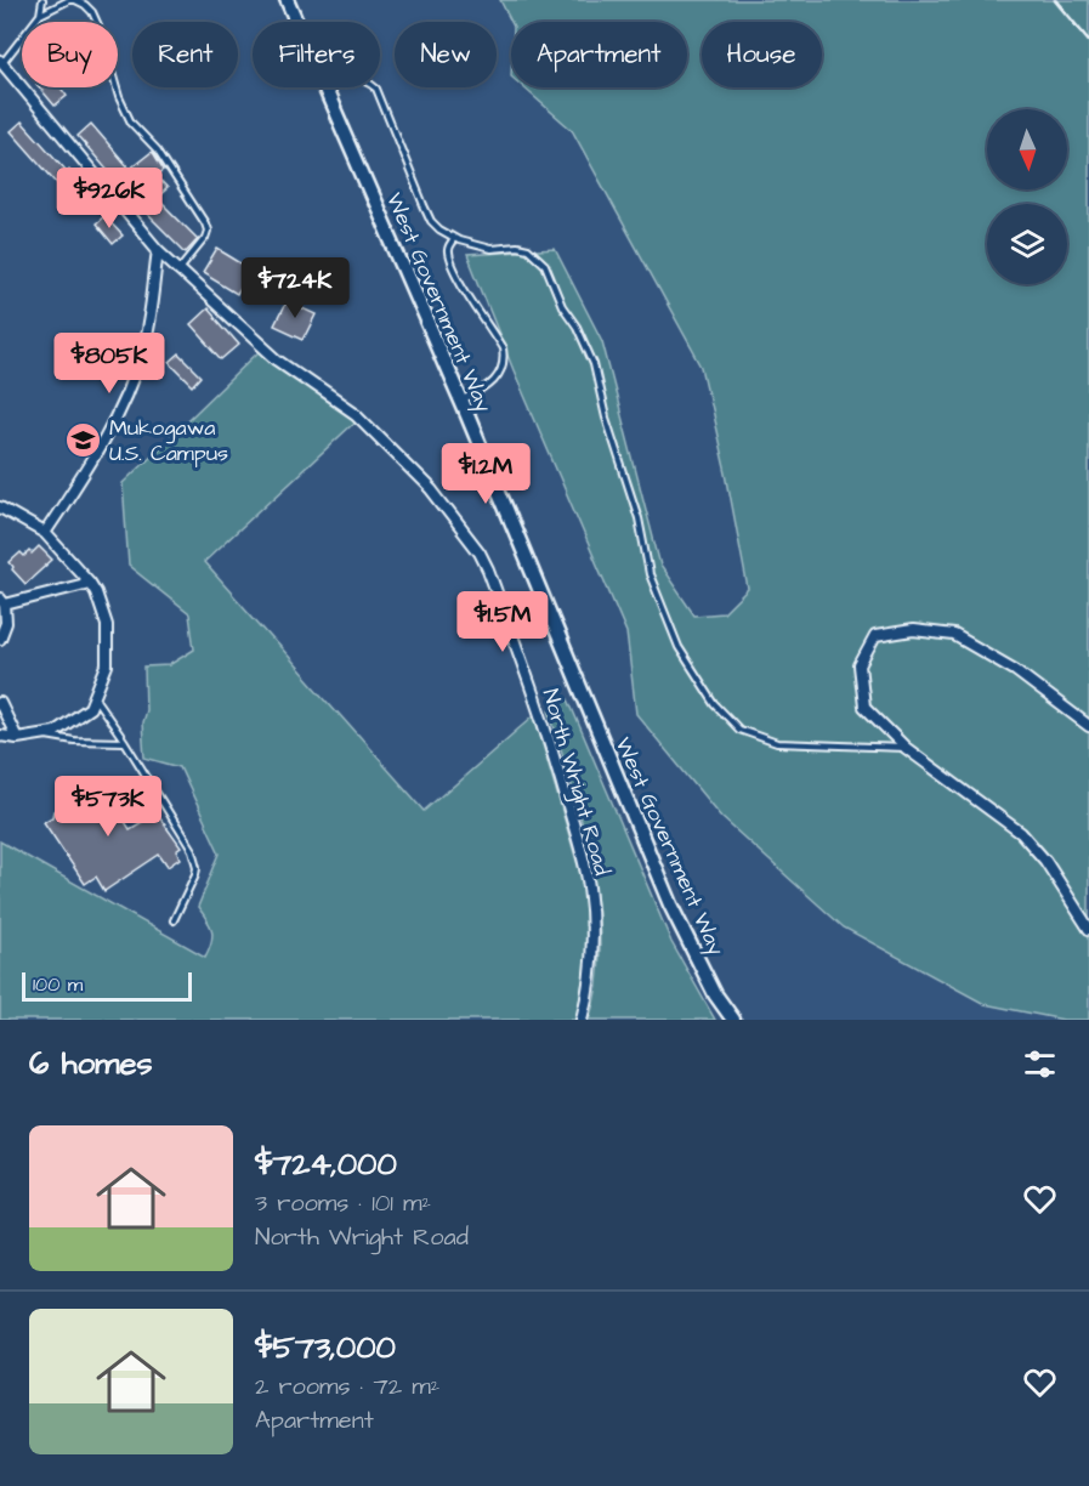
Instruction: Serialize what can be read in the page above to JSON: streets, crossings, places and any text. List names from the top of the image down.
{
  "streets": {
    "main road": ["West Government Way"],
    "street": ["North Wright Road"]
  },
  "places": {
    "school or university": ["Mukogawa U.S. Campus"]
  },
  "scale_bar": "100 m",
  "north": "bottom",
  "page": {
    "chip": [
      "Buy",
      "Rent",
      "Filters",
      "New",
      "Apartment",
      "House"
    ],
    "price": [
      "$926K",
      "$724K",
      "$805K",
      "$1.2M",
      "$1.5M",
      "$573K"
    ],
    "scale": "100 m",
    "heading": "6 homes",
    "list": [
      {
        "name": "$724,000",
        "note": "3 rooms · 101 m² · North Wright Road"
      },
      {
        "name": "$573,000",
        "note": "2 rooms · 72 m² · Apartment"
      }
    ]
  }
}
